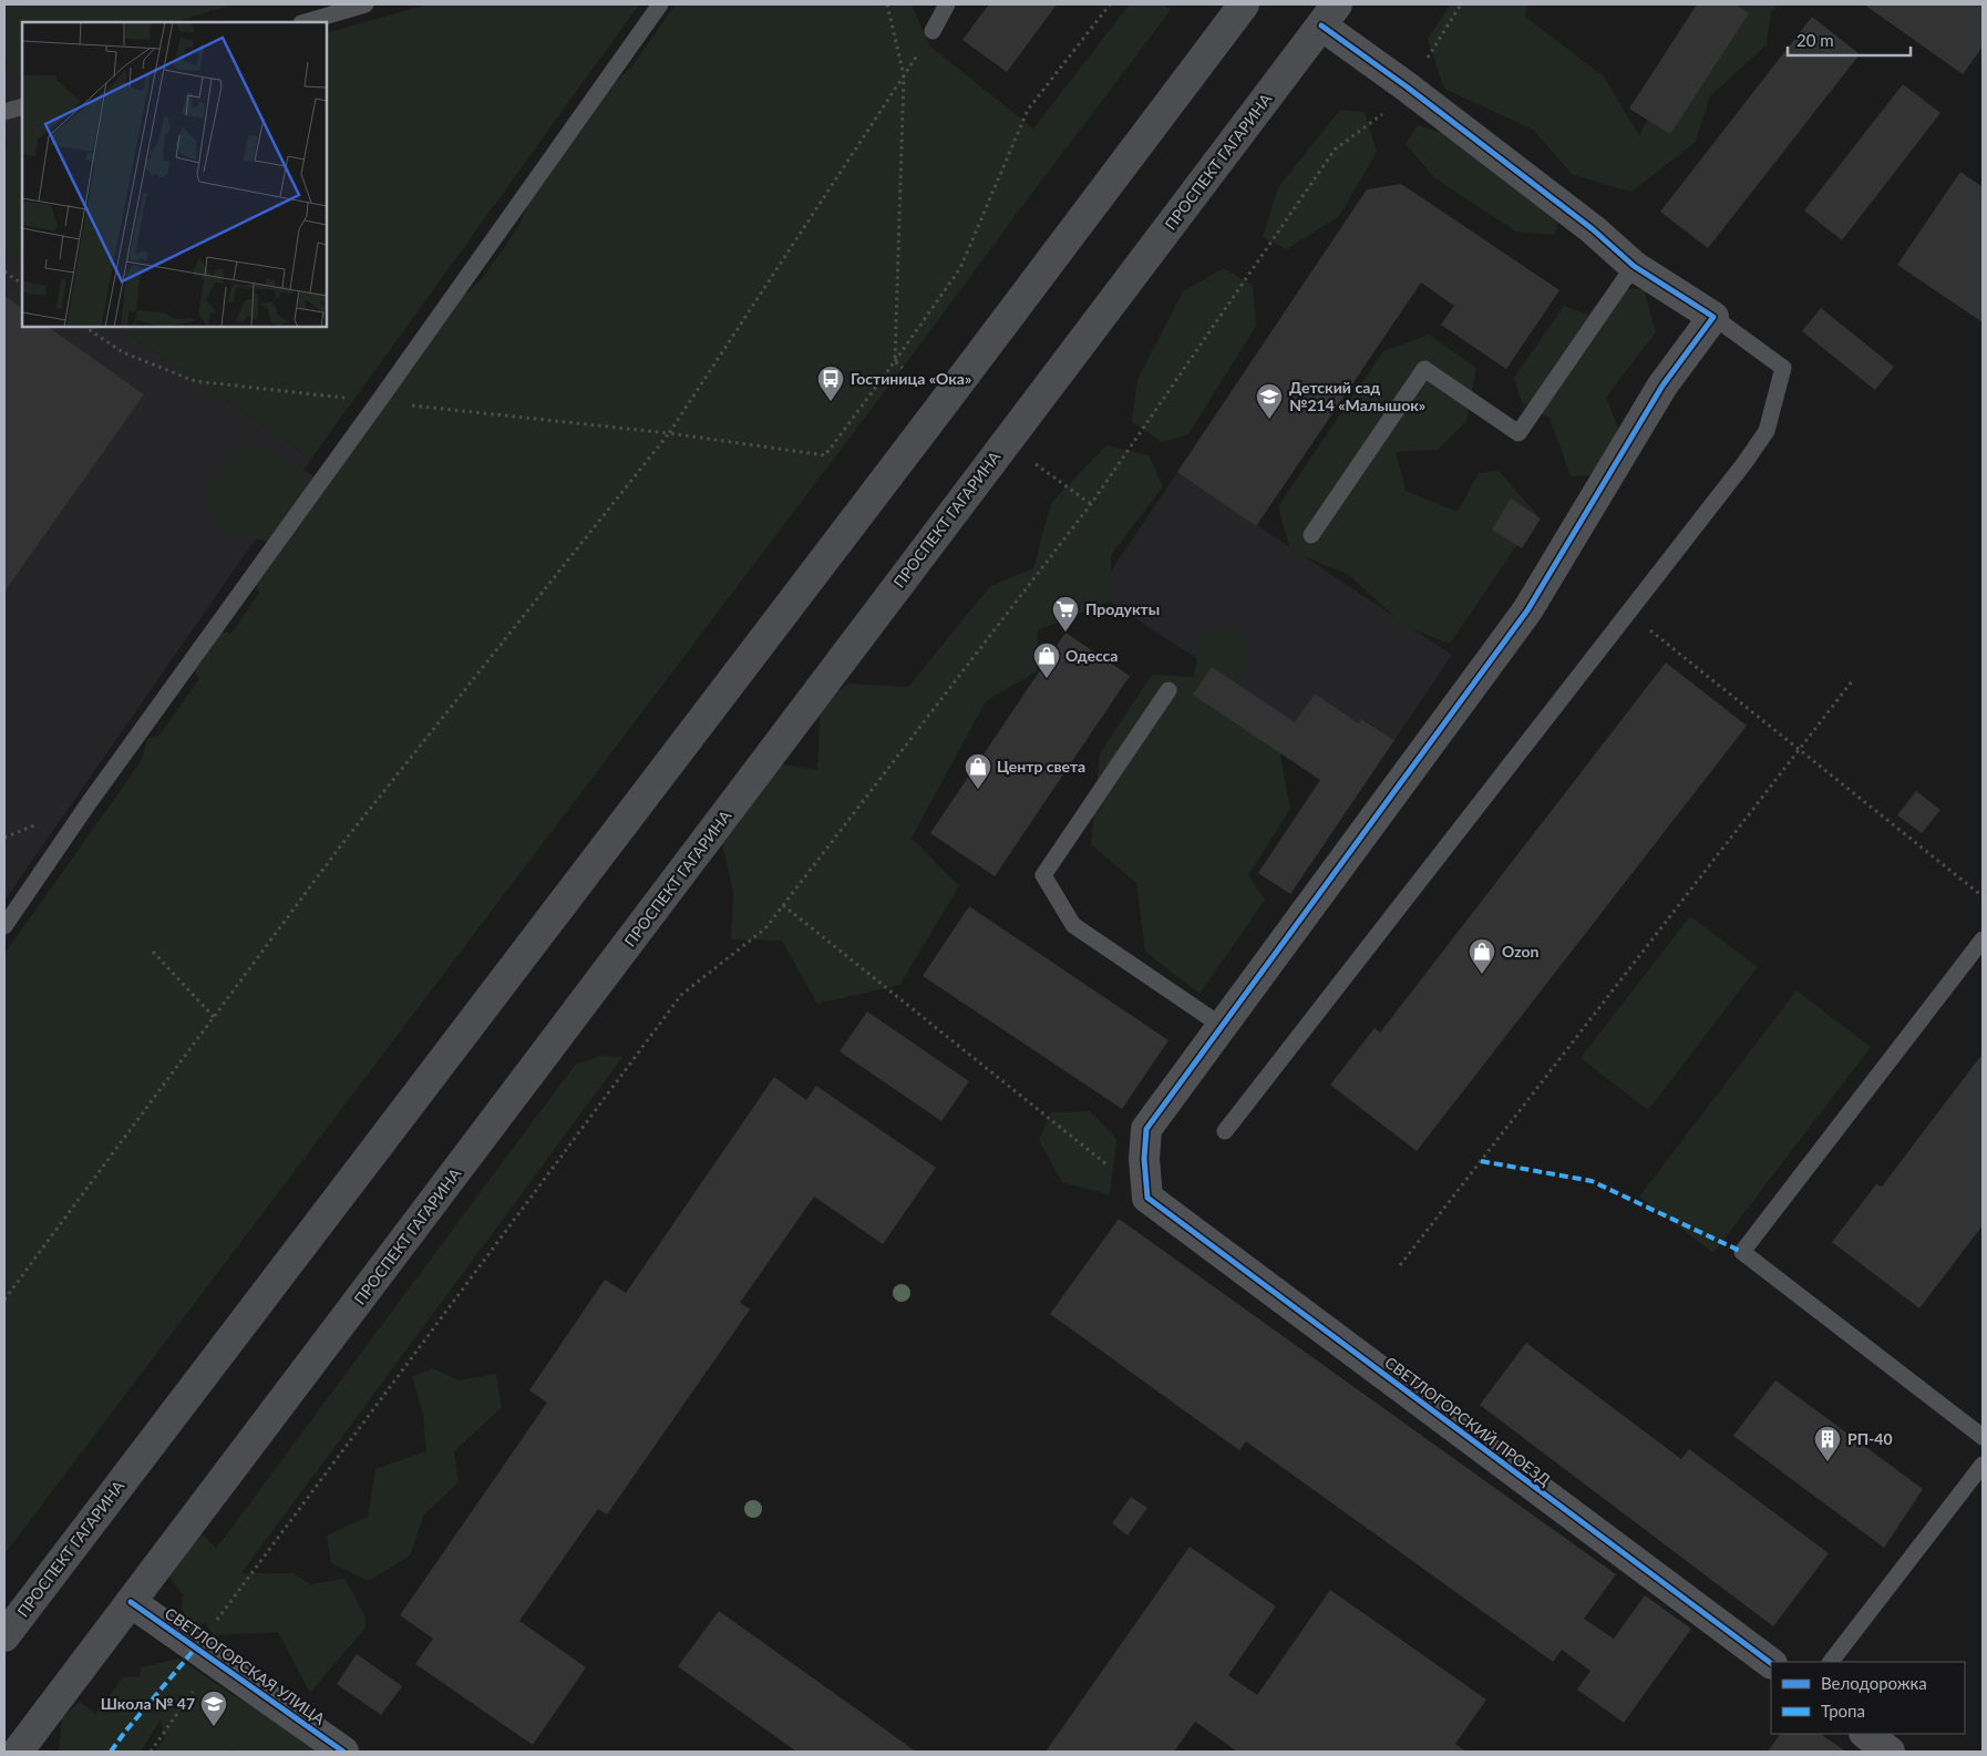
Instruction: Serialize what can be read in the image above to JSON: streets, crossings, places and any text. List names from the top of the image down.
{
  "streets": {
    "main road": ["ПРОСПЕКТ ГАГАРИНА"],
    "street": ["СВЕТЛОГОРСКИЙ ПРОЕЗД", "СВЕТЛОГОРСКАЯ УЛИЦА"]
  },
  "crossings": [
    ["ПРОСПЕКТ ГАГАРИНА", "СВЕТЛОГОРСКАЯ УЛИЦА"]
  ],
  "places": {
    "bus stop": ["Гостиница «Ока»"],
    "school or university": ["Детский сад №214 «Малышок»", "Школа № 47"],
    "supermarket": ["Продукты"],
    "shop": ["Одесса", "Центр света", "Ozon"],
    "building": ["РП-40"]
  },
  "legend": ["Велодорожка", "Тропа"],
  "scale_bar": "20 m"
}
